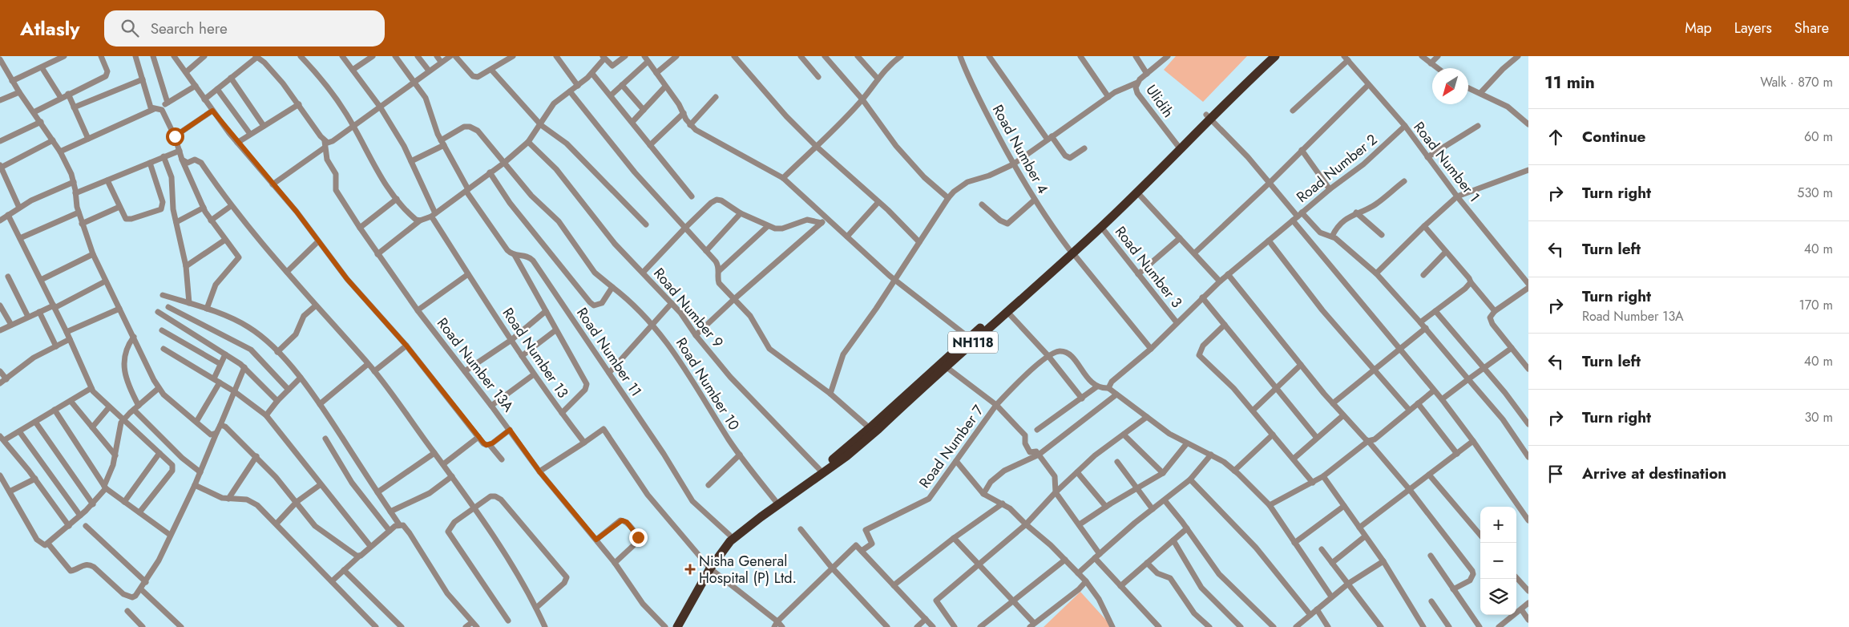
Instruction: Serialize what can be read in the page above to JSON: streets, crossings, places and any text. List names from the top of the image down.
{
  "streets": {
    "highway": ["NH118"],
    "street": [
      "Ulidih",
      "Road Number 4",
      "Road Number 1",
      "Road Number 2",
      "Road Number 3",
      "Road Number 9",
      "Road Number 11",
      "Road Number 13",
      "Road Number 13A",
      "Road Number 10",
      "Road Number 7"
    ]
  },
  "crossings": [
    ["Ulidih", "NH118"],
    ["Road Number 4", "NH118"],
    ["Road Number 1", "Road Number 2"],
    ["Road Number 2", "NH118"],
    ["Road Number 3", "NH118"],
    ["Road Number 9", "NH118"],
    ["NH118", "Road Number 11"],
    ["NH118", "Road Number 10"],
    ["NH118", "Road Number 7"],
    ["Road Number 13", "Road Number 10"]
  ],
  "places": {
    "health": ["Nisha General Hospital (P) Ltd."]
  },
  "north": "bottom left",
  "page": {
    "header": "Atlasly",
    "search": "Search here",
    "nav": ["Map", "Layers", "Share"],
    "heading": ["11 min", "Walk · 870 m"],
    "list": [
      ["Continue", "60 m"],
      ["Turn right", "530 m"],
      ["Turn left", "40 m"],
      ["Turn right", "Road Number 13A", "170 m"],
      ["Turn left", "40 m"],
      ["Turn right", "30 m"],
      "Arrive at destination"
    ],
    "map_buttons": ["+", "−"]
  }
}
